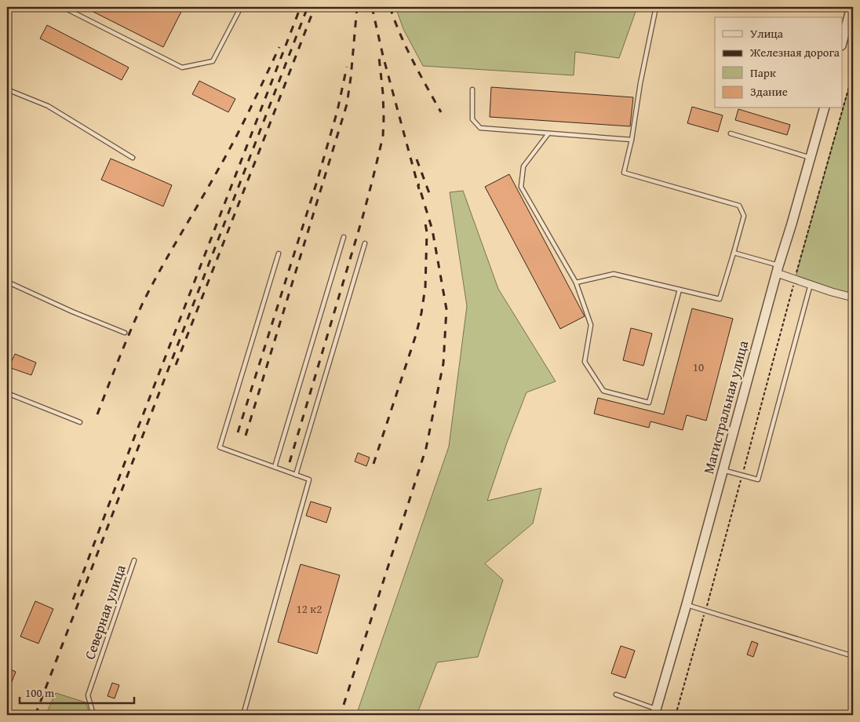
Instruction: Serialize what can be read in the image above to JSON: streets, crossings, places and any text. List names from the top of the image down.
{
  "streets": {
    "street": ["Магистральная улица"],
    "lane": ["Северная улица"]
  },
  "house_numbers": ["10", "12 к2"],
  "legend": [
    "Улица",
    "Железная дорога",
    "Парк",
    "Здание"
  ],
  "scale_bar": "100 m"
}
